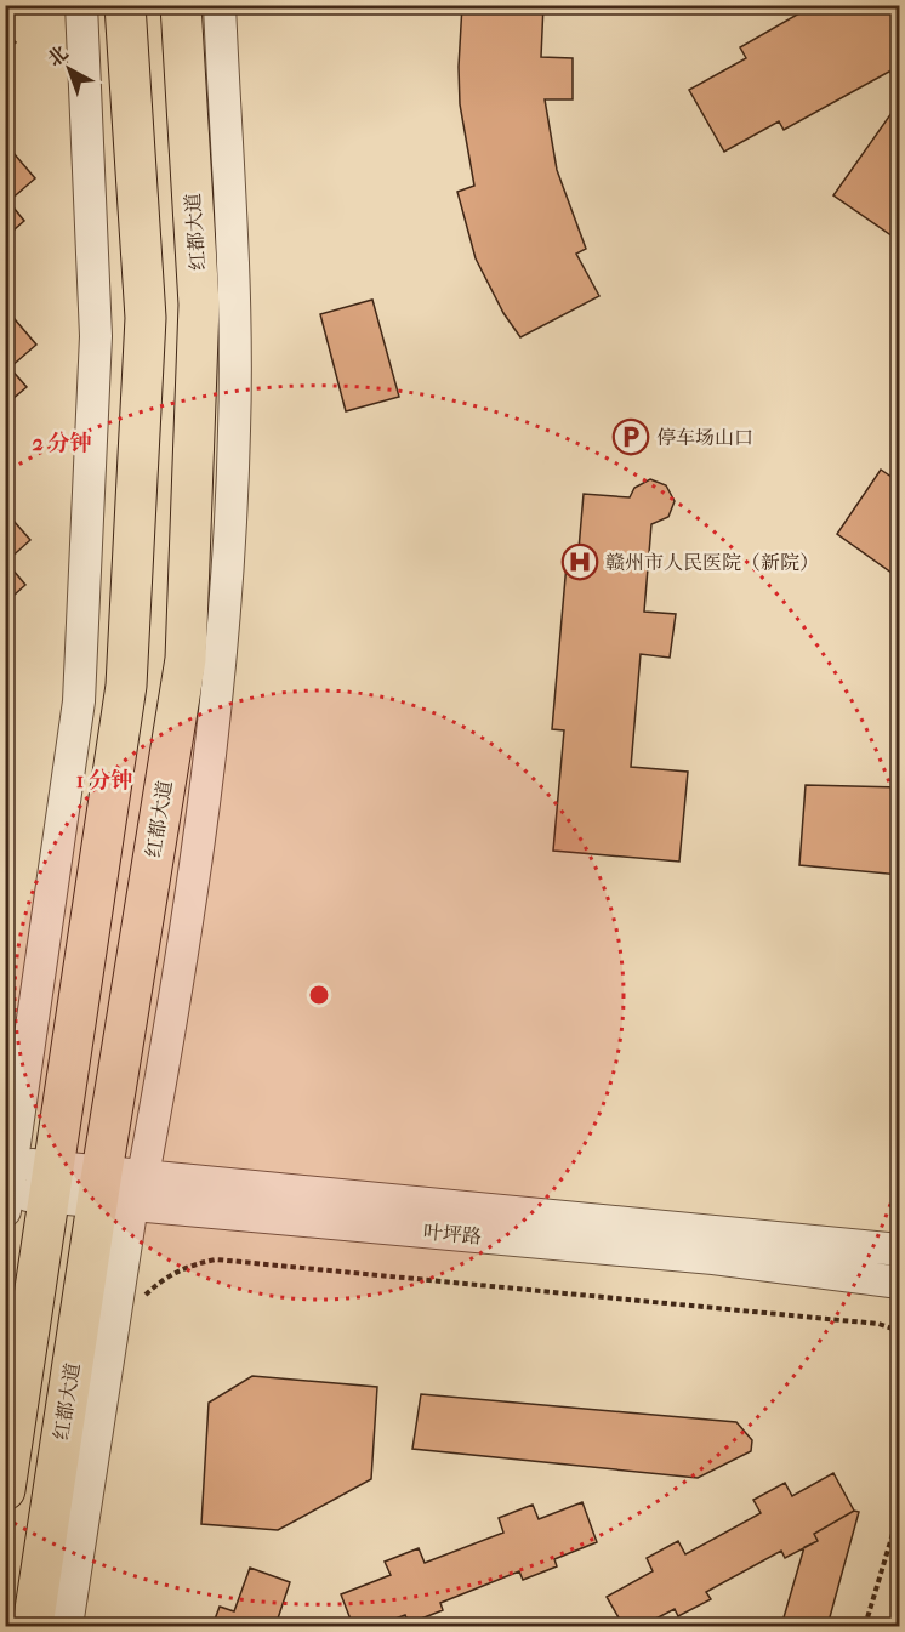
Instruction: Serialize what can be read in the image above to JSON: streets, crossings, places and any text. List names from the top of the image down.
{
  "streets": {
    "main road": ["红都大道"],
    "street": ["叶坪路"]
  },
  "crossings": [
    ["红都大道", "叶坪路"]
  ],
  "places": {
    "parking": ["停车场山口"],
    "hospital": ["赣州市人民医院（新院）"]
  },
  "north": "top left",
  "rings": ["2 分钟", "1 分钟"]
}
